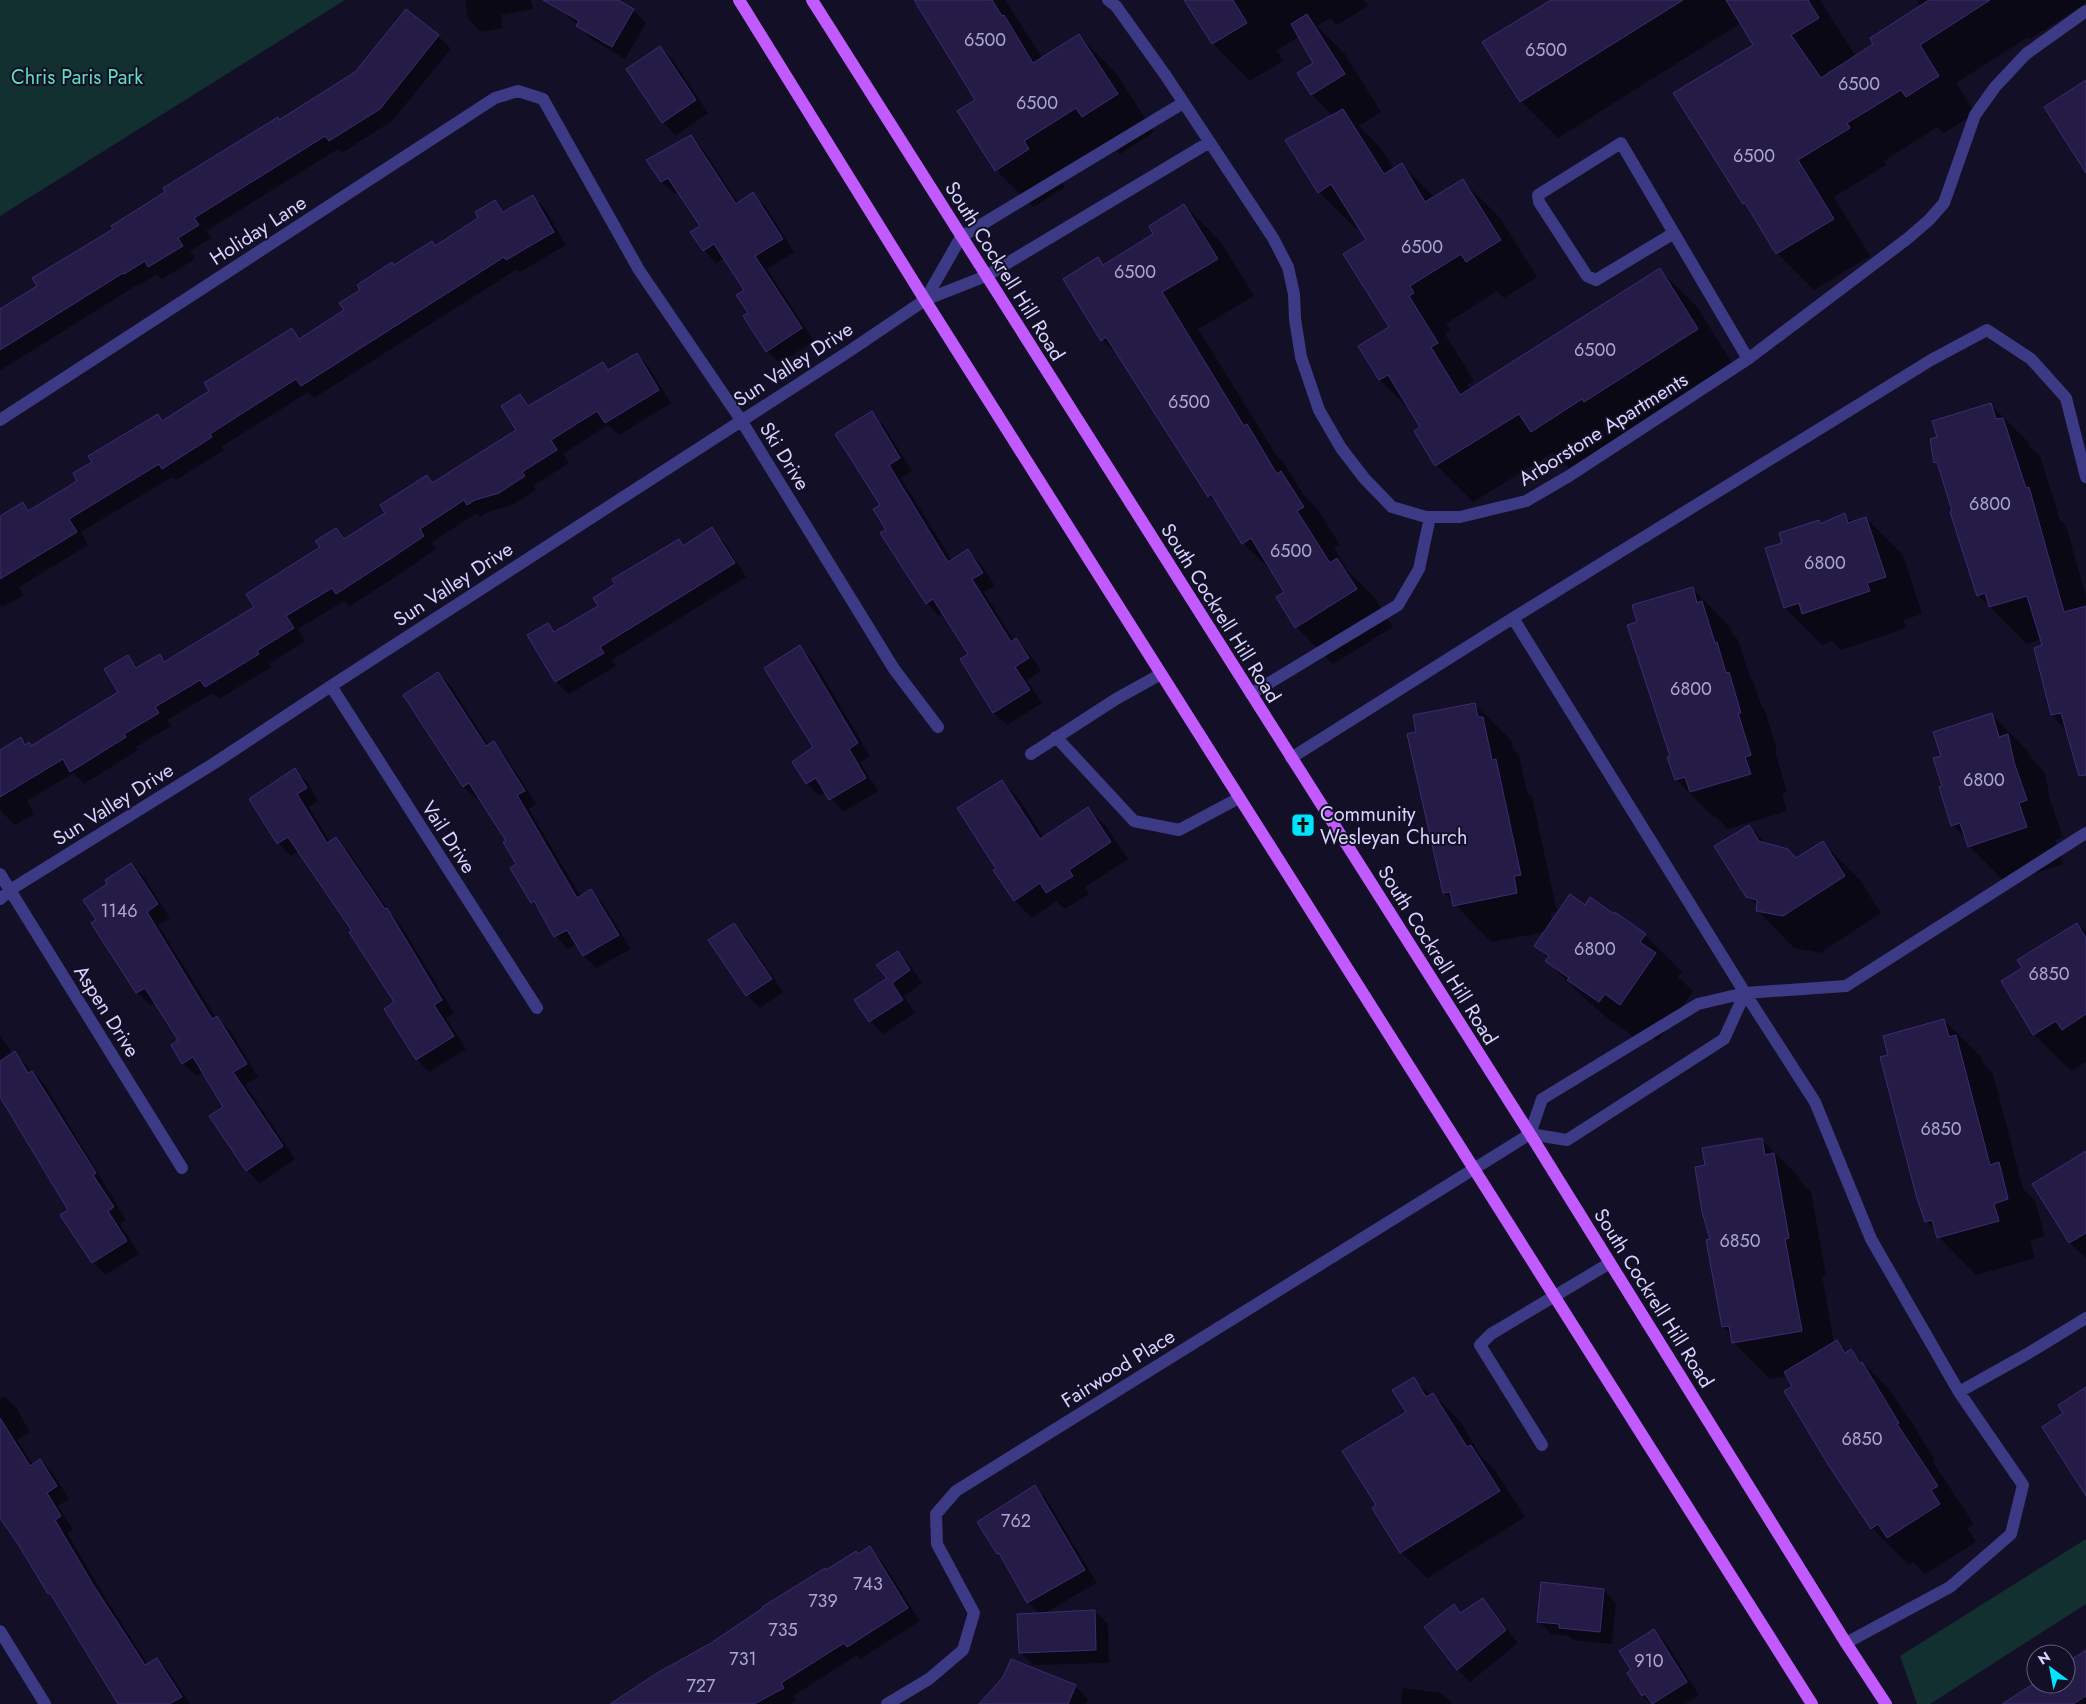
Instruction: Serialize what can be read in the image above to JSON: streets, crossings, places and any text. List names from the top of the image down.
{
  "streets": {
    "main road": ["South Cockrell Hill Road"],
    "street": [
      "Holiday Lane",
      "Sun Valley Drive",
      "Arborstone Apartments",
      "Ski Drive",
      "Vail Drive",
      "Aspen Drive",
      "Fairwood Place"
    ]
  },
  "crossings": [
    ["Holiday Lane", "Ski Drive"],
    ["South Cockrell Hill Road", "Fairwood Place"],
    ["Sun Valley Drive", "Ski Drive"],
    ["Sun Valley Drive", "Vail Drive"],
    ["Sun Valley Drive", "Aspen Drive"]
  ],
  "parks": ["Chris Paris Park"],
  "places": {
    "church": ["Community Wesleyan Church"]
  },
  "house_numbers": [
    "6500",
    "6500",
    "6500",
    "6500",
    "6500",
    "6500",
    "6500",
    "6500",
    "6500",
    "6800",
    "6500",
    "6800",
    "6800",
    "6800",
    "1146",
    "6800",
    "6850",
    "6850",
    "6850",
    "6850",
    "762",
    "743",
    "739",
    "735",
    "731",
    "910",
    "727"
  ],
  "north": "top left"
}
